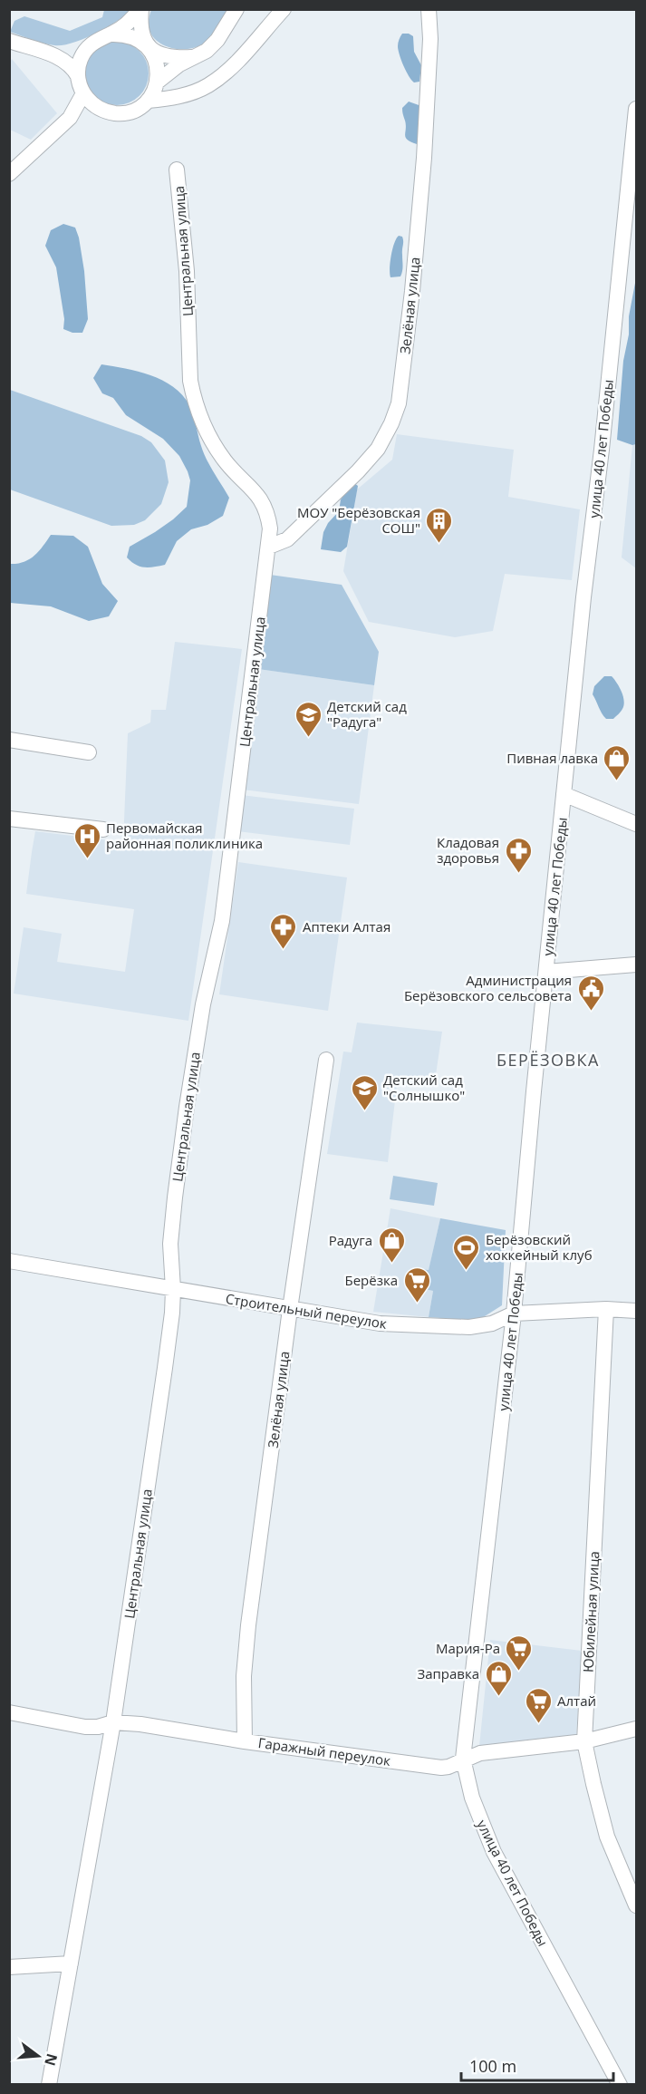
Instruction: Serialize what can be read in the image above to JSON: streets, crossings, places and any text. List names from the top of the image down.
{
  "streets": {
    "street": [
      "Центральная улица",
      "Зелёная улица",
      "улица 40 лет Победы",
      "Строительный переулок",
      "Юбилейная улица",
      "Гаражный переулок"
    ]
  },
  "crossings": [
    ["Центральная улица", "Зелёная улица"],
    ["Центральная улица", "Строительный переулок"],
    ["Центральная улица", "Гаражный переулок"],
    ["Зелёная улица", "Строительный переулок"],
    ["Зелёная улица", "Гаражный переулок"],
    ["улица 40 лет Победы", "Строительный переулок"],
    ["улица 40 лет Победы", "Гаражный переулок"],
    ["Строительный переулок", "Юбилейная улица"],
    ["Юбилейная улица", "Гаражный переулок"]
  ],
  "districts": ["БЕРЁЗОВКА"],
  "places": {
    "building": ["МОУ \"Берёзовская СОШ\""],
    "school or university": ["Детский сад \"Радуга\"", "Детский сад \"Солнышко\""],
    "shop": ["Пивная лавка", "Радуга", "Заправка"],
    "hospital": ["Первомайская районная поликлиника"],
    "pharmacy": ["Кладовая здоровья", "Аптеки Алтая"],
    "public building": ["Администрация Берёзовского сельсовета"],
    "sports": ["Берёзовский хоккейный клуб"],
    "supermarket": ["Берёзка", "Мария-Ра", "Алтай"]
  },
  "scale_bar": "100 m",
  "north": "right"
}
